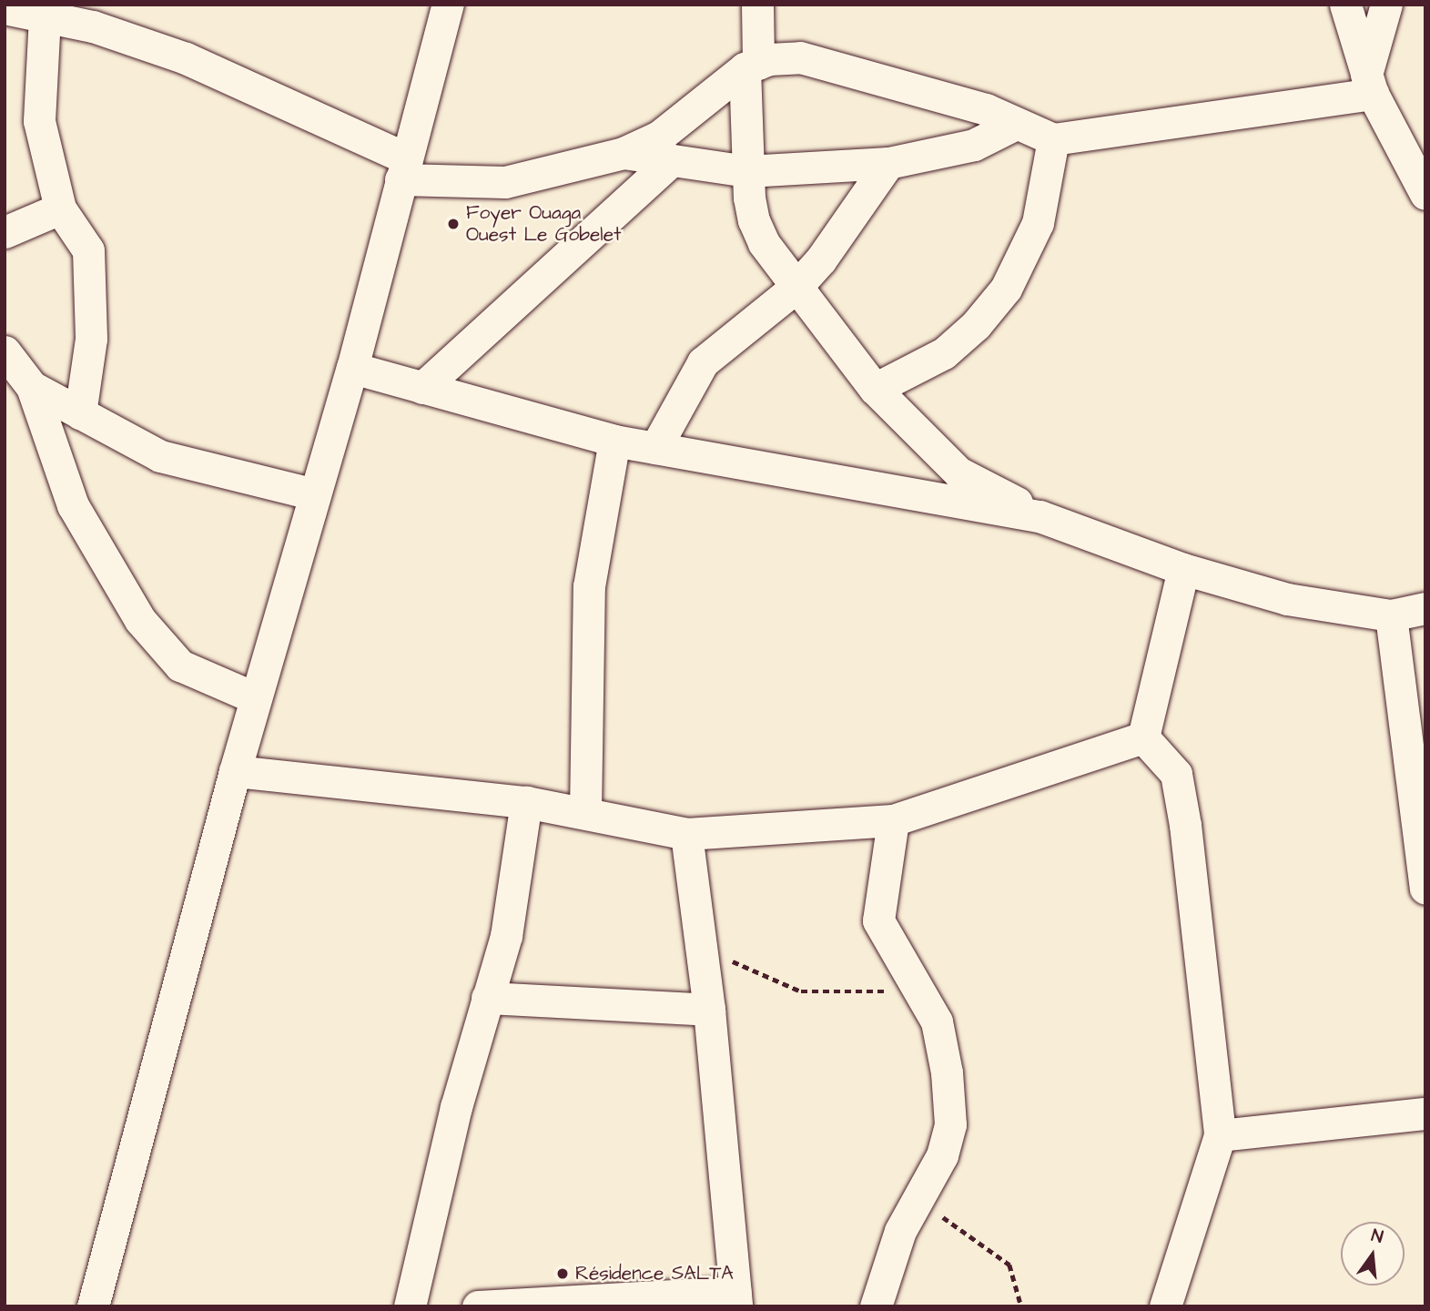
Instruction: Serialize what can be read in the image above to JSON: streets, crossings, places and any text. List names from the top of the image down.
{
  "places": ["Foyer Ouaga Ouest Le Gobelet", "Résidence SALTA"],
  "north": "top"
}
